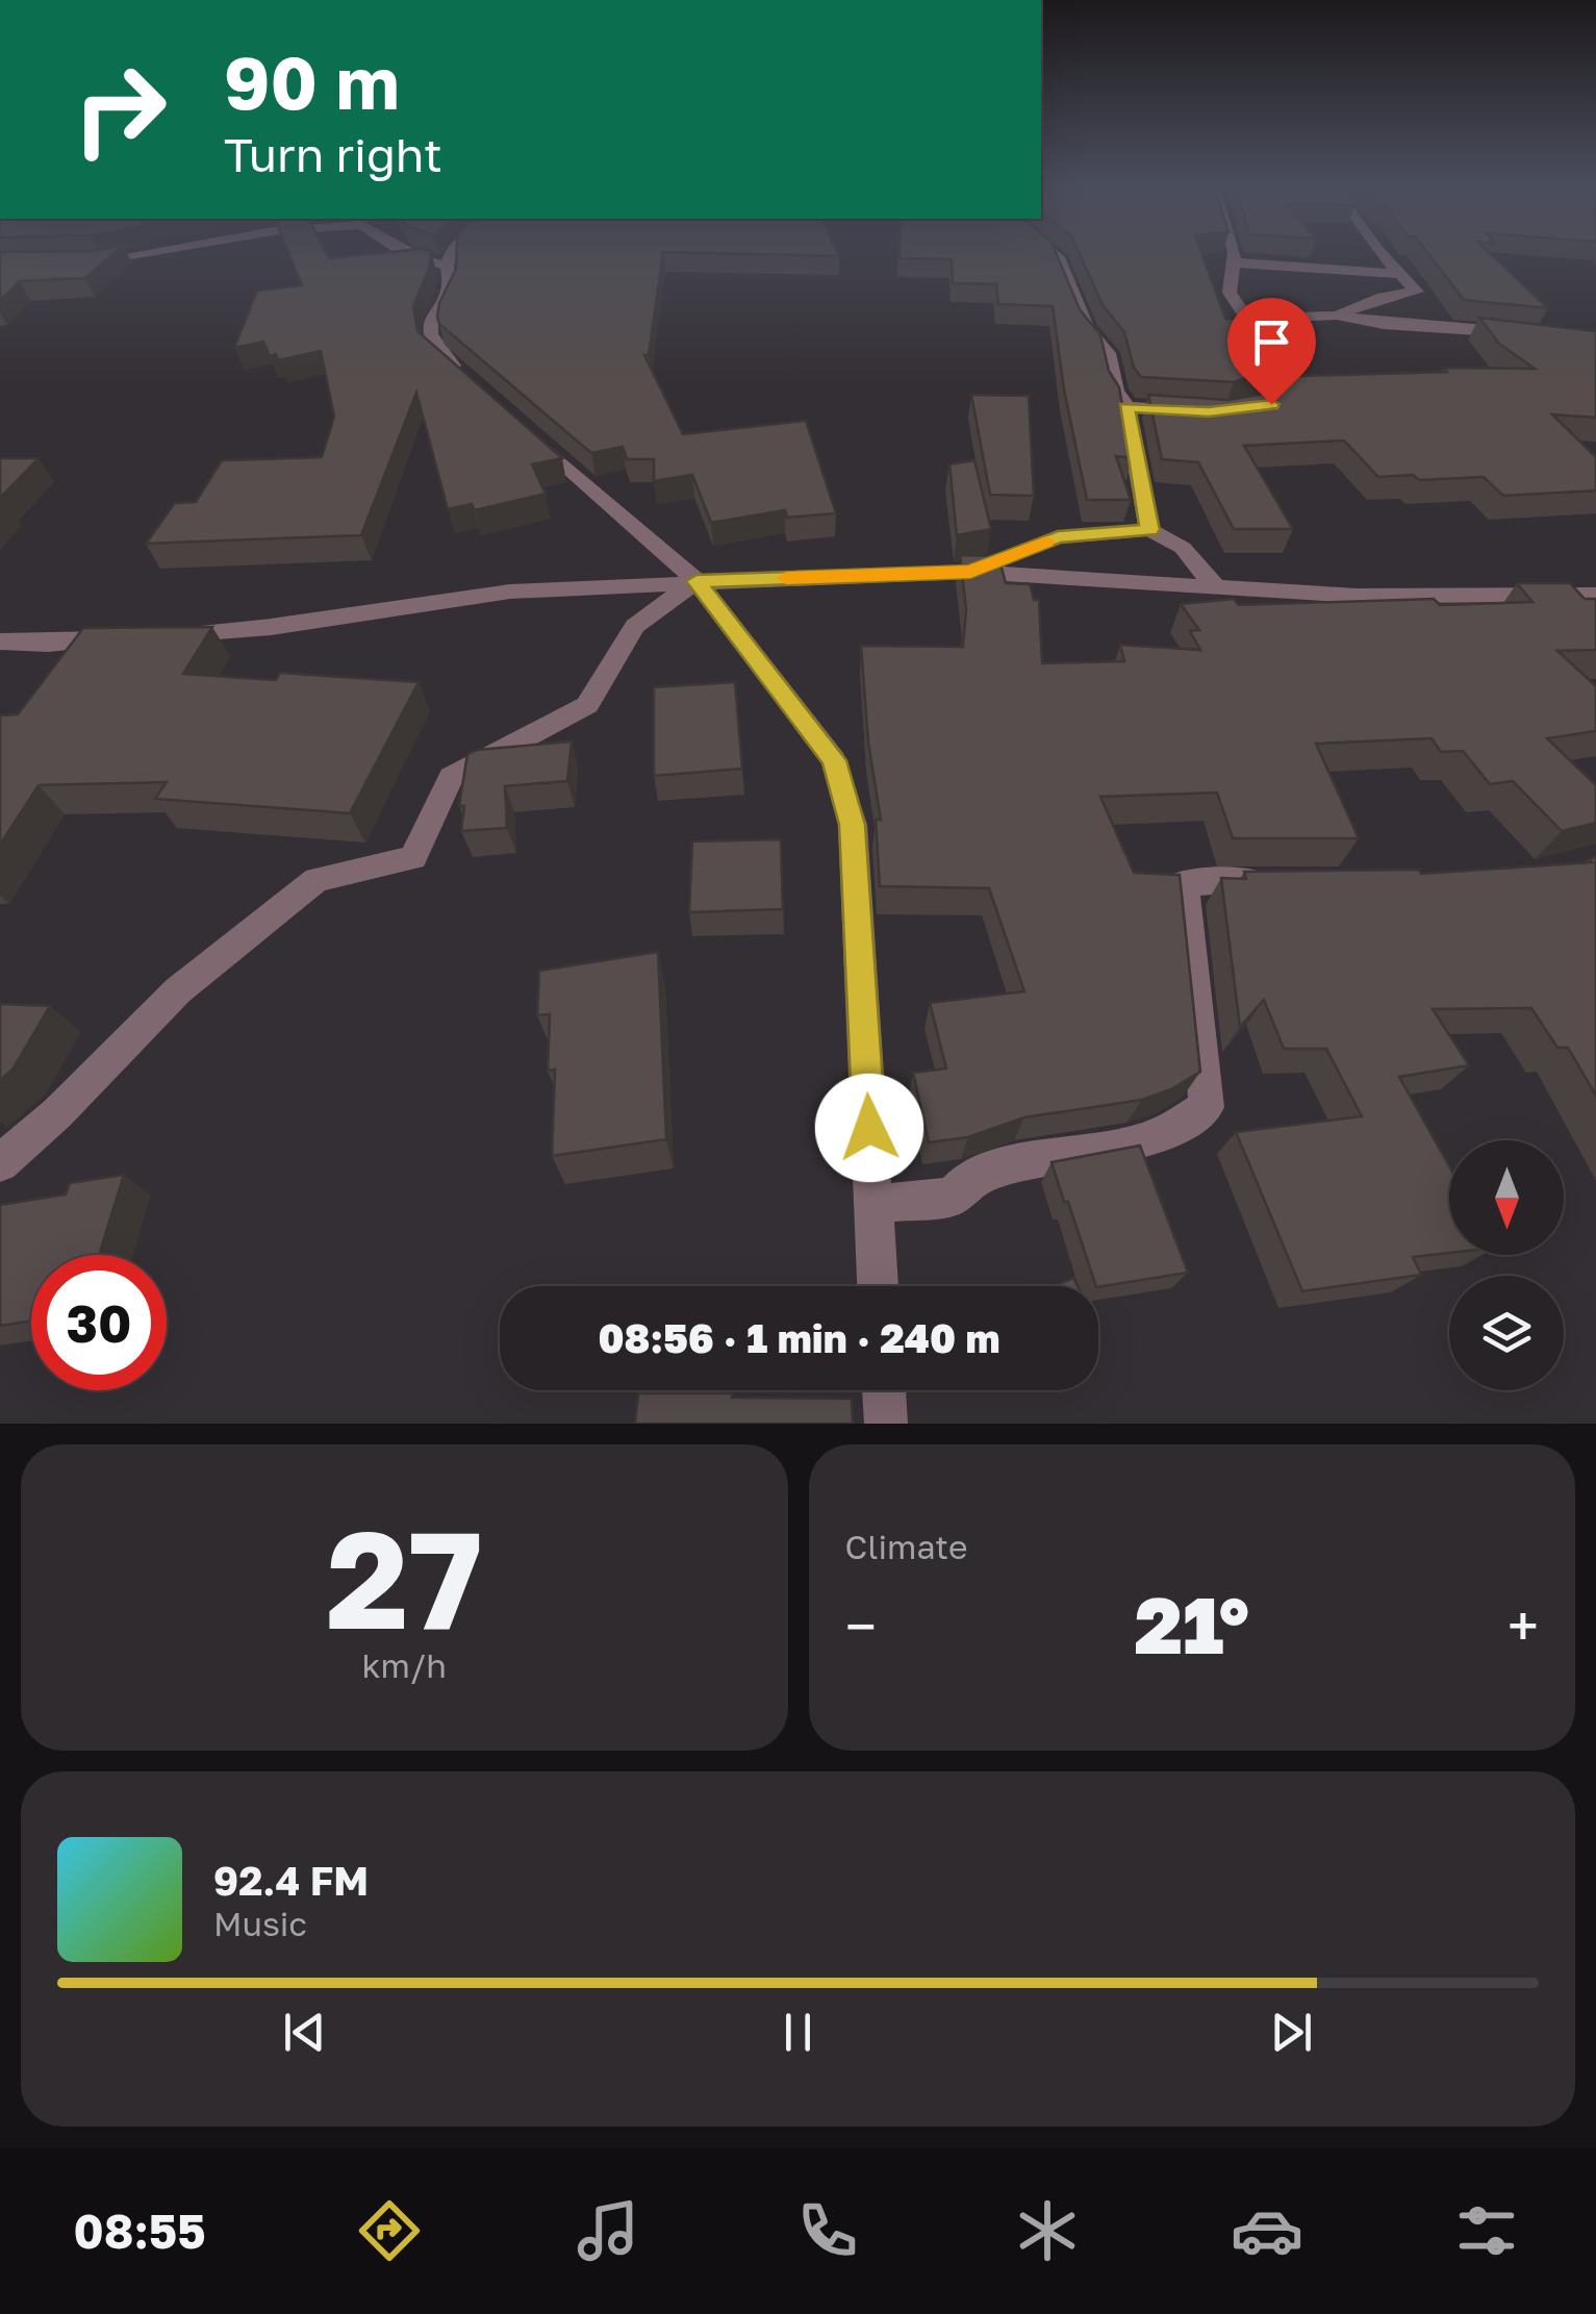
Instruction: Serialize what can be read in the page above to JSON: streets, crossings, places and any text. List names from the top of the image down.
{
  "north": "bottom",
  "page": {
    "turn": ["90 m", "Turn right"],
    "limit": "30",
    "trip": "08:56 · 1 min · 240 m",
    "tile": [
      ["27", "km/h"],
      "Climate"
    ],
    "heat": ["−", "21°", "+"],
    "song": ["92.4 FM", "Music"],
    "tabs": "08:55"
  }
}
